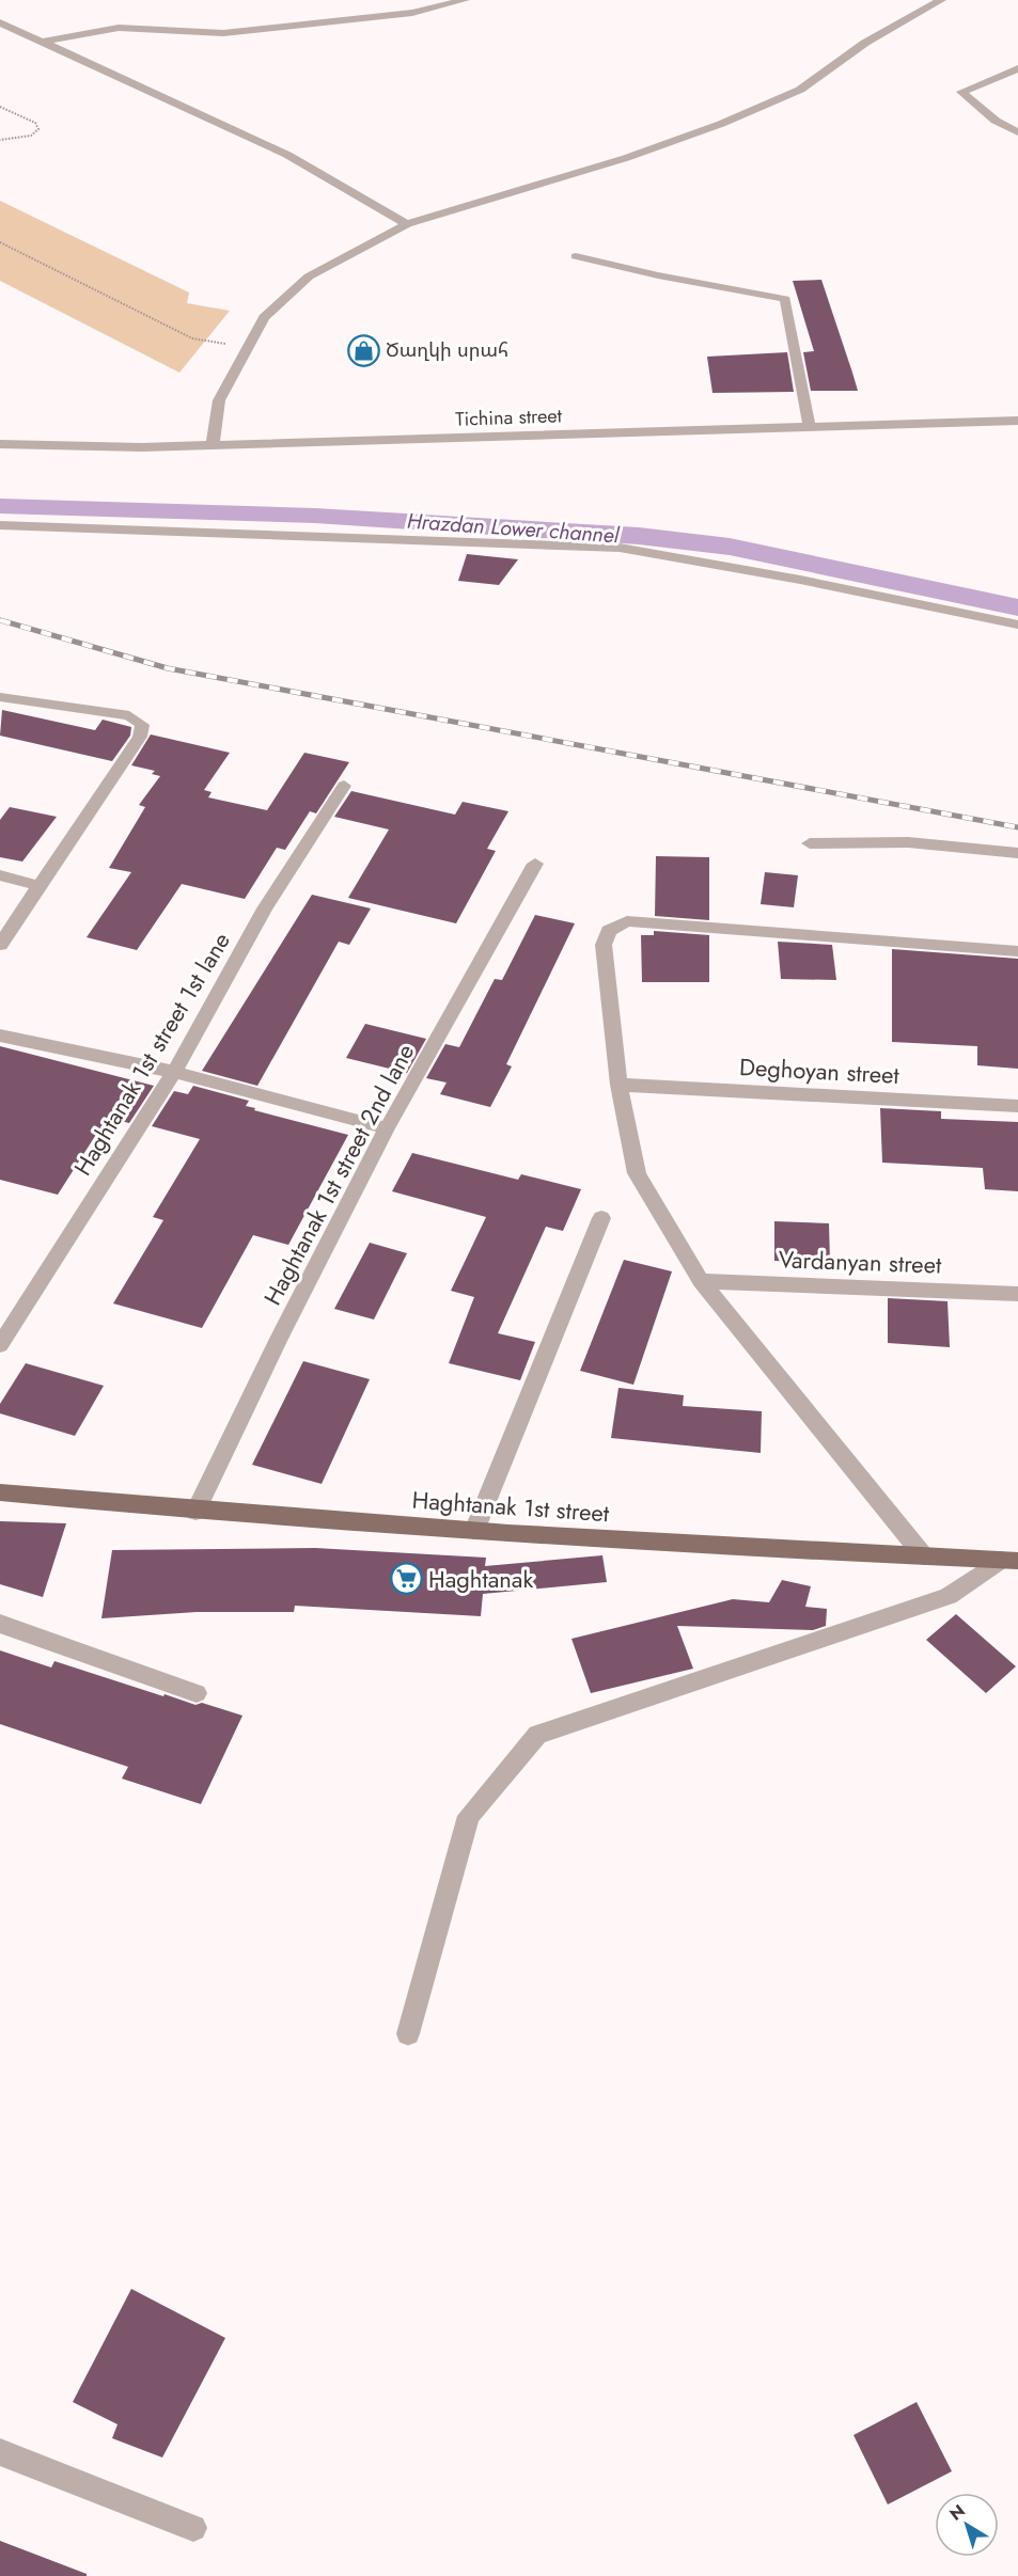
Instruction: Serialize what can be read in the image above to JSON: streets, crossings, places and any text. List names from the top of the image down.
{
  "streets": {
    "main road": ["Haghtanak 1st street"],
    "street": [
      "Tichina street",
      "Haghtanak 1st street 1st lane",
      "Deghoyan street",
      "Haghtanak 1st street 2nd lane",
      "Vardanyan street"
    ]
  },
  "crossings": [
    ["Haghtanak 1st street 2nd lane", "Haghtanak 1st street"]
  ],
  "water": ["Hrazdan Lower channel"],
  "places": {
    "shop": ["Ծաղկի սրահ"],
    "supermarket": ["Haghtanak"]
  },
  "north": "top left"
}
